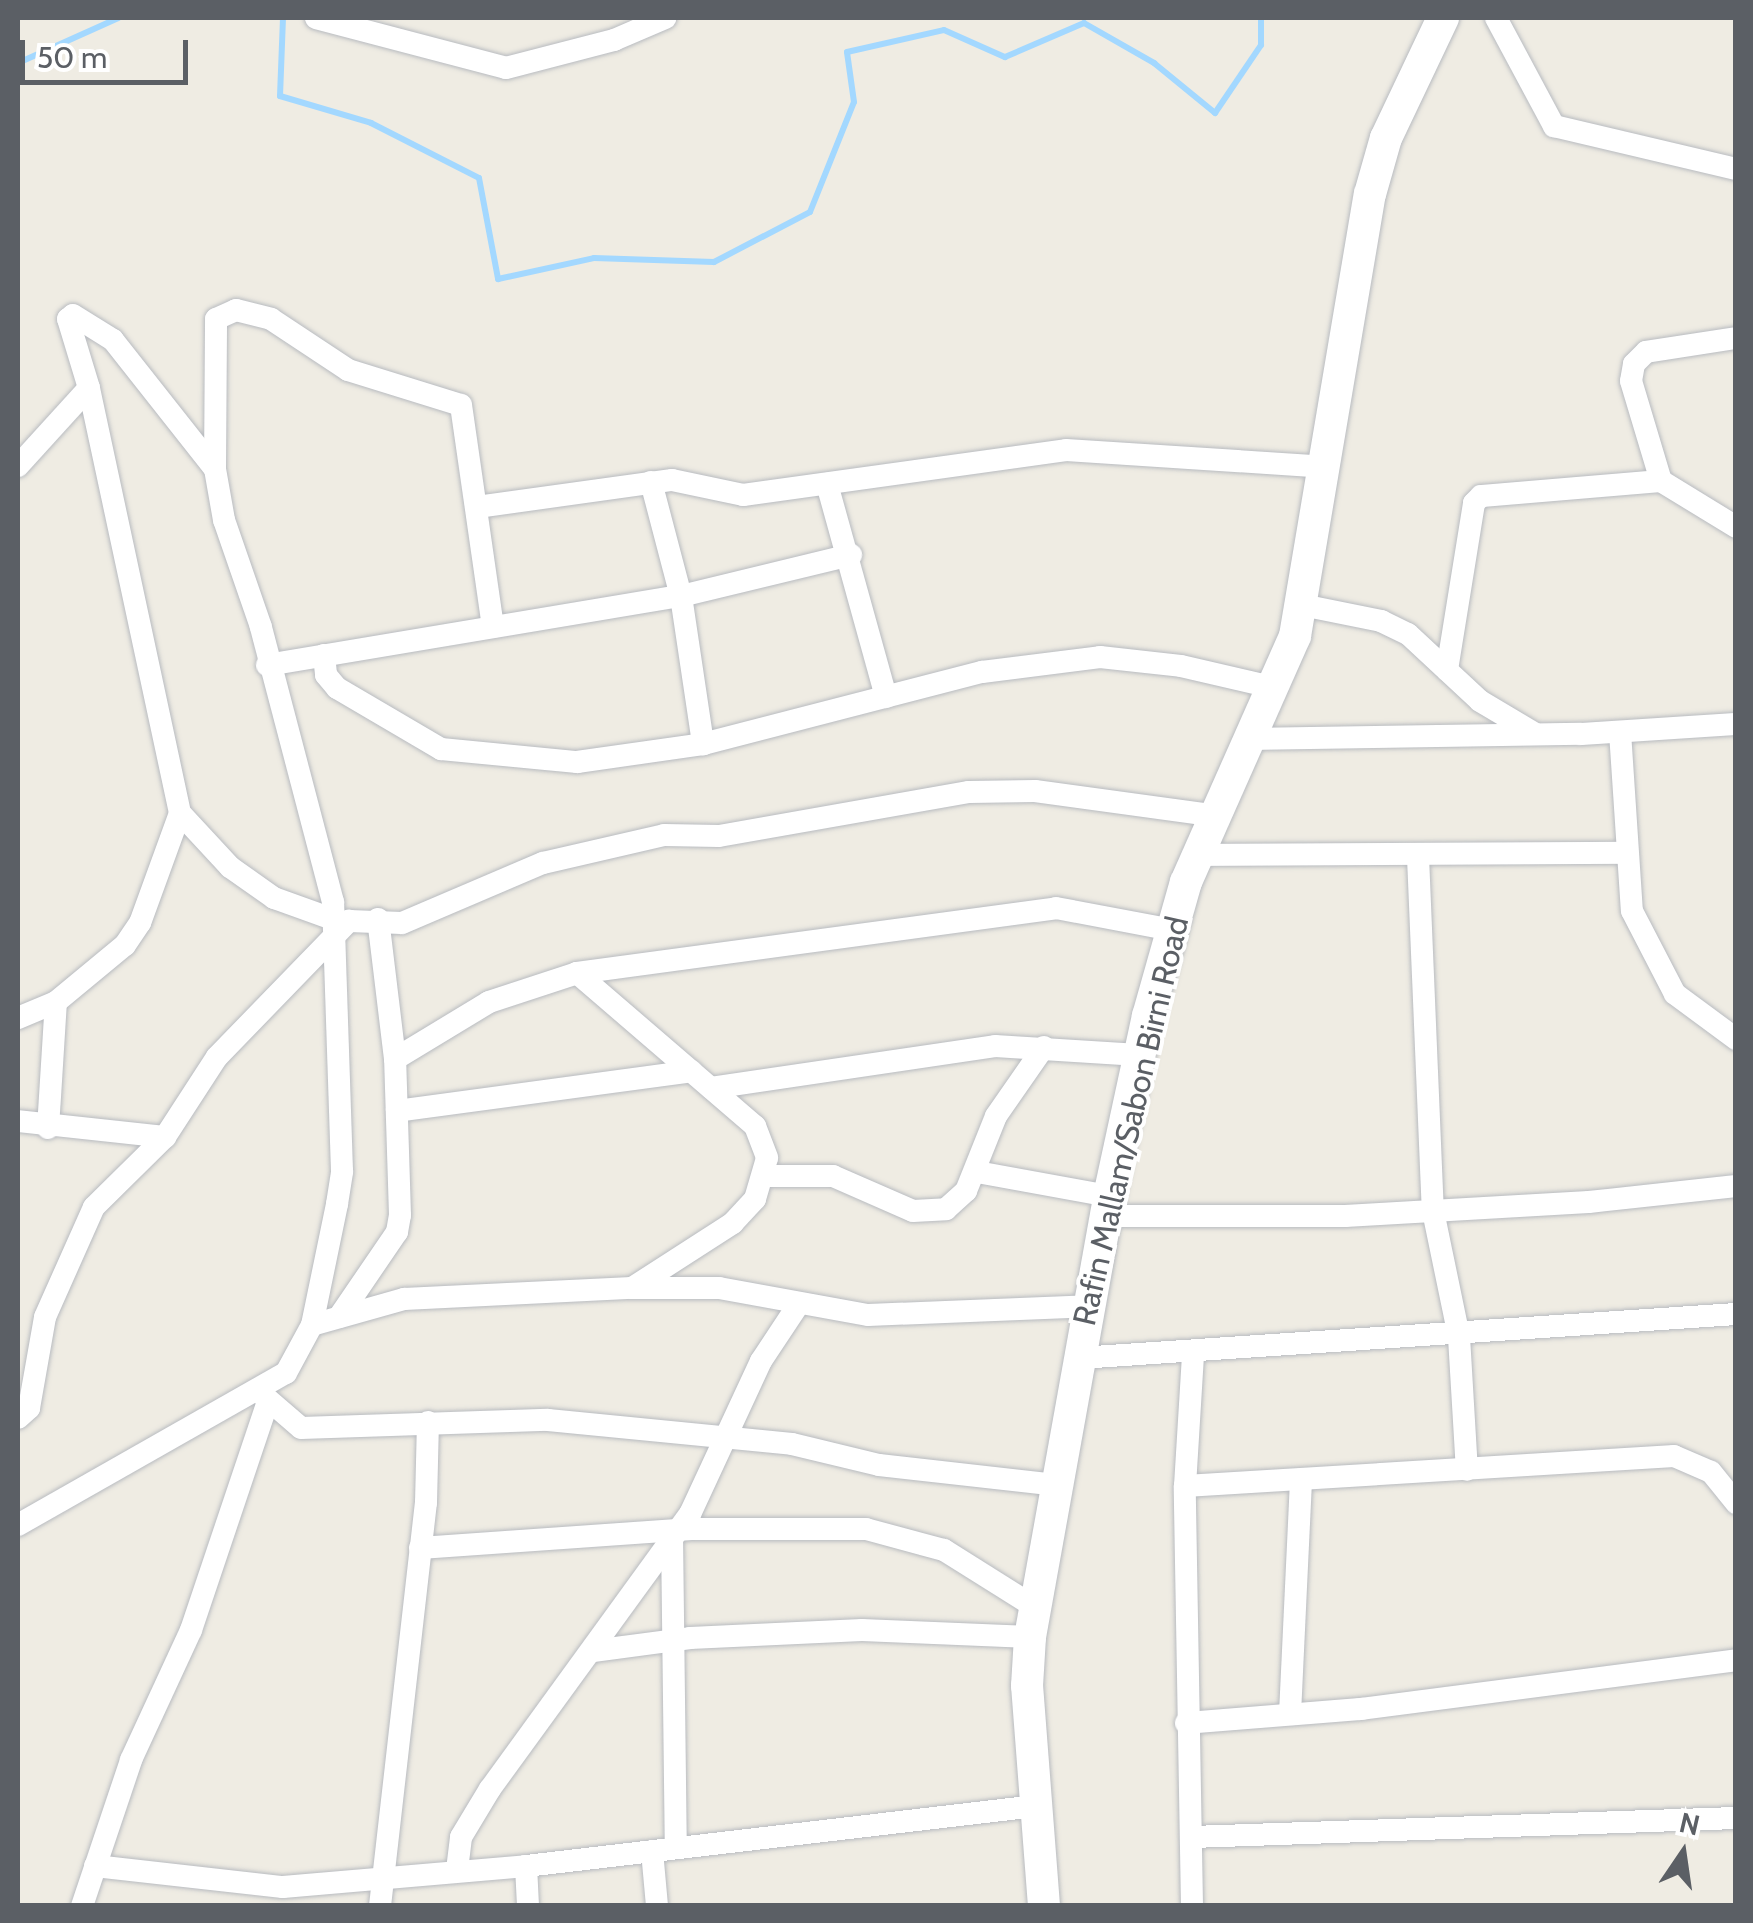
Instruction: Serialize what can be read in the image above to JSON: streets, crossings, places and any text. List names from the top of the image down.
{
  "streets": {
    "street": ["Rafin Mallam/Sabon Birni Road"]
  },
  "scale_bar": "50 m",
  "north": "top"
}
